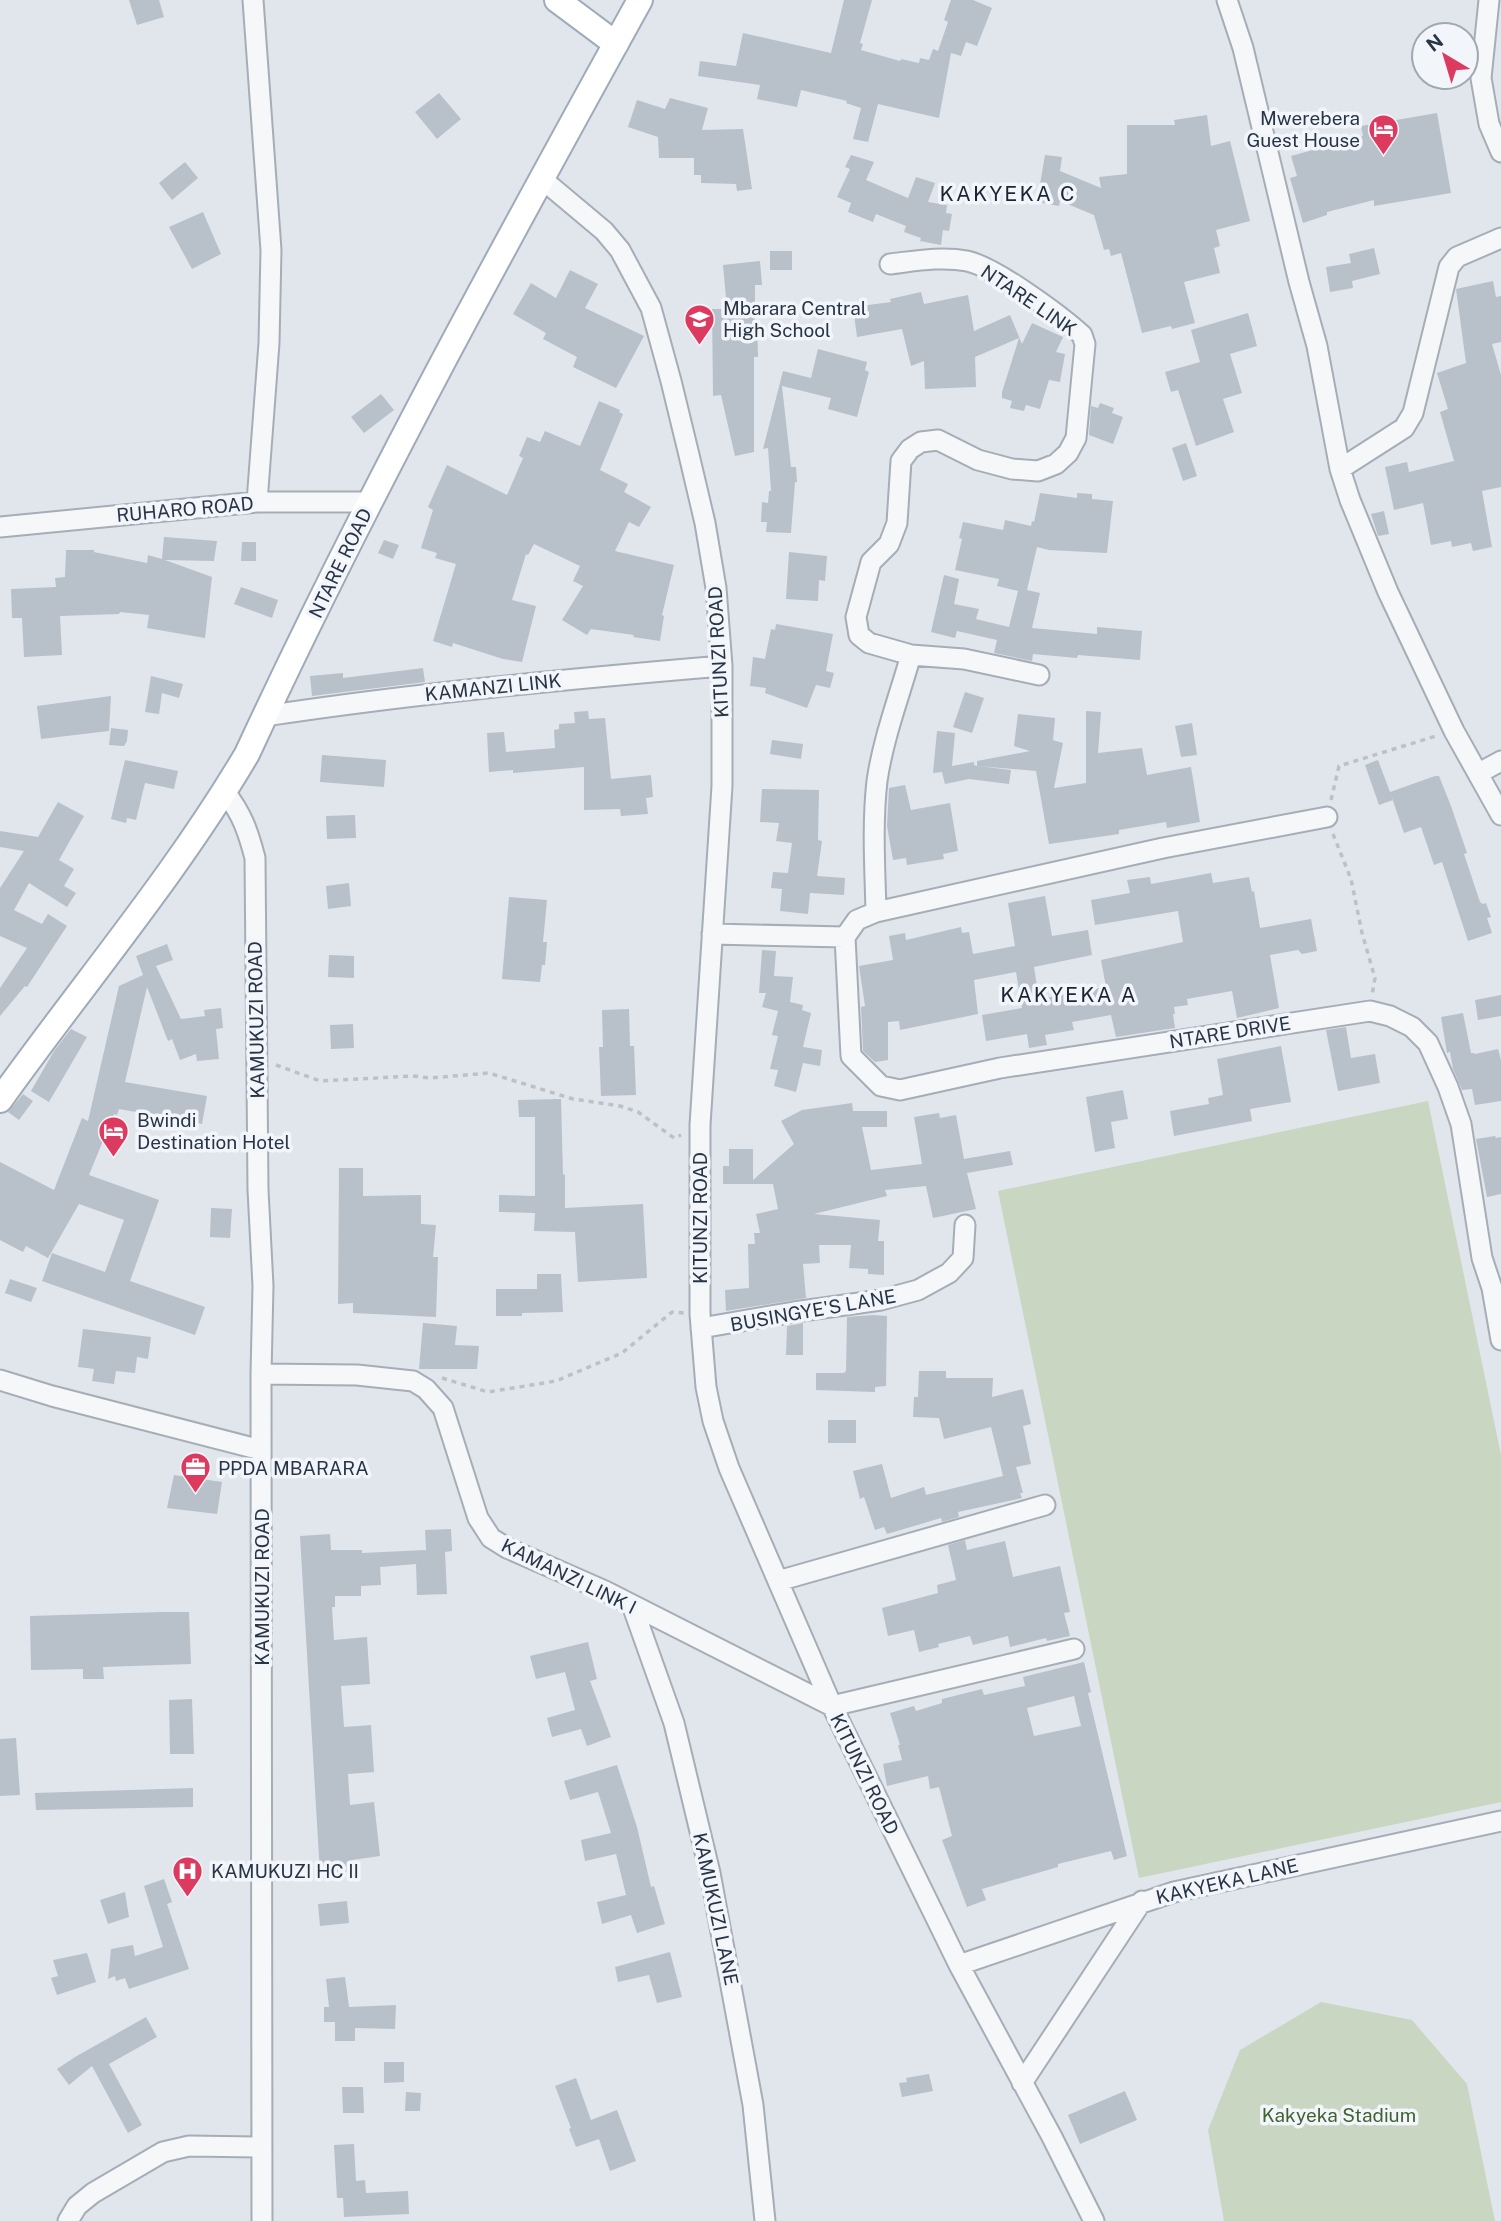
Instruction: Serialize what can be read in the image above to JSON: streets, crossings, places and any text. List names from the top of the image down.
{
  "streets": {
    "main road": ["NTARE ROAD"],
    "street": [
      "NTARE LINK",
      "RUHARO ROAD",
      "KITUNZI ROAD",
      "KAMANZI LINK",
      "KAMUKUZI ROAD",
      "NTARE DRIVE",
      "BUSINGYE'S LANE",
      "KAMANZI LINK I",
      "KAKYEKA LANE",
      "KAMUKUZI LANE"
    ]
  },
  "crossings": [
    ["RUHARO ROAD", "NTARE ROAD"],
    ["NTARE ROAD", "KITUNZI ROAD"],
    ["NTARE ROAD", "KAMANZI LINK"],
    ["NTARE ROAD", "KAMUKUZI ROAD"],
    ["KITUNZI ROAD", "KAMANZI LINK"],
    ["KITUNZI ROAD", "BUSINGYE'S LANE"],
    ["KITUNZI ROAD", "KAMANZI LINK I"],
    ["KITUNZI ROAD", "KAKYEKA LANE"],
    ["KAMANZI LINK I", "KAMUKUZI LANE"]
  ],
  "districts": ["KAKYEKA C", "KAKYEKA A"],
  "parks": ["Kakyeka Stadium"],
  "places": {
    "hotel": ["Mwerebera Guest House", "Bwindi Destination Hotel"],
    "school or university": ["Mbarara Central High School"],
    "office": ["PPDA MBARARA"],
    "hospital": ["KAMUKUZI HC II"]
  },
  "north": "top left"
}
